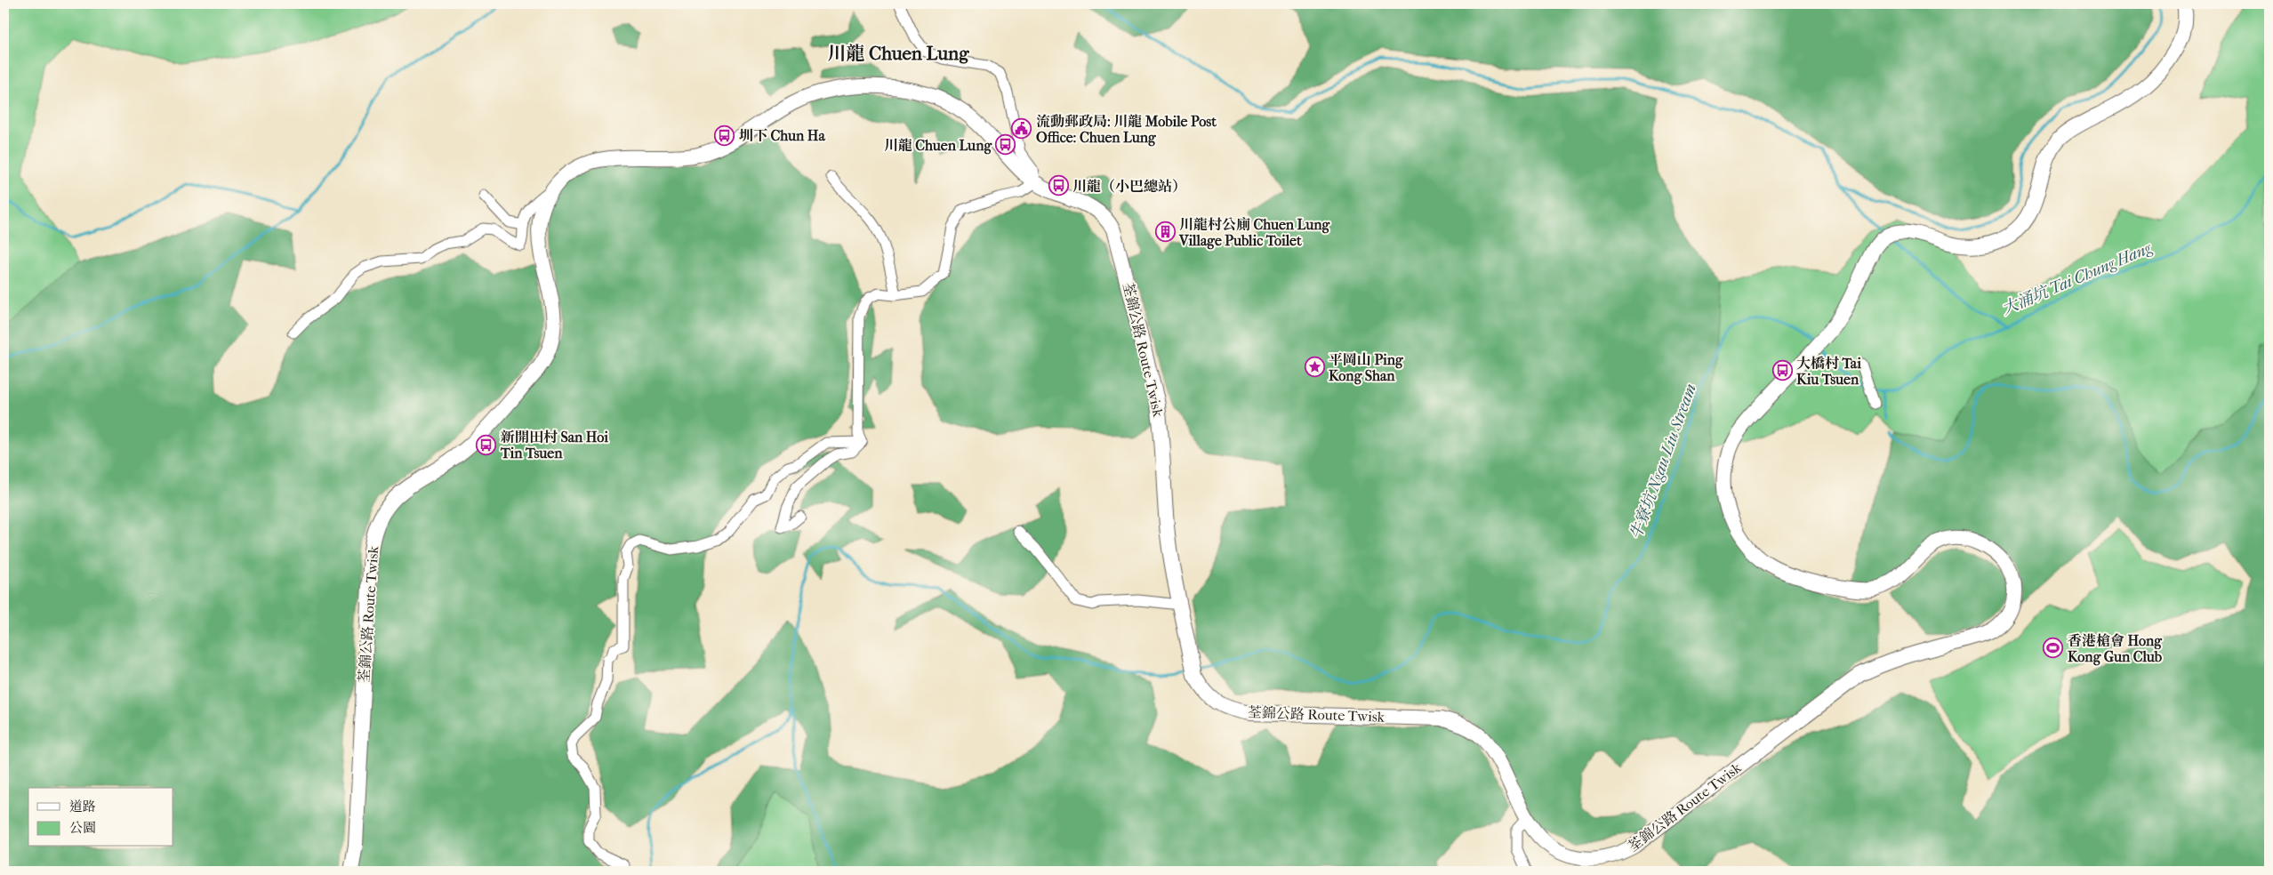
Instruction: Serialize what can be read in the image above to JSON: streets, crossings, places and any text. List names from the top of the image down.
{
  "streets": {
    "main road": ["荃錦公路 Route Twisk"]
  },
  "districts": ["川龍 Chuen Lung"],
  "water": ["大涌坑 Tai Chung Hang", "牛寮坑 Ngau Liu Stream"],
  "places": {
    "public building": ["流動郵政局: 川龍 Mobile Post Office: Chuen Lung"],
    "bus stop": [
      "圳下 Chun Ha",
      "川龍 Chuen Lung",
      "川龍（小巴總站）",
      "大橋村 Tai Kiu Tsuen",
      "新開田村 San Hoi Tin Tsuen"
    ],
    "building": ["川龍村公廁 Chuen Lung Village Public Toilet"],
    "place": ["平岡山 Ping Kong Shan"],
    "sports": ["香港槍會 Hong Kong Gun Club"]
  },
  "legend": ["道路", "公園"]
}
